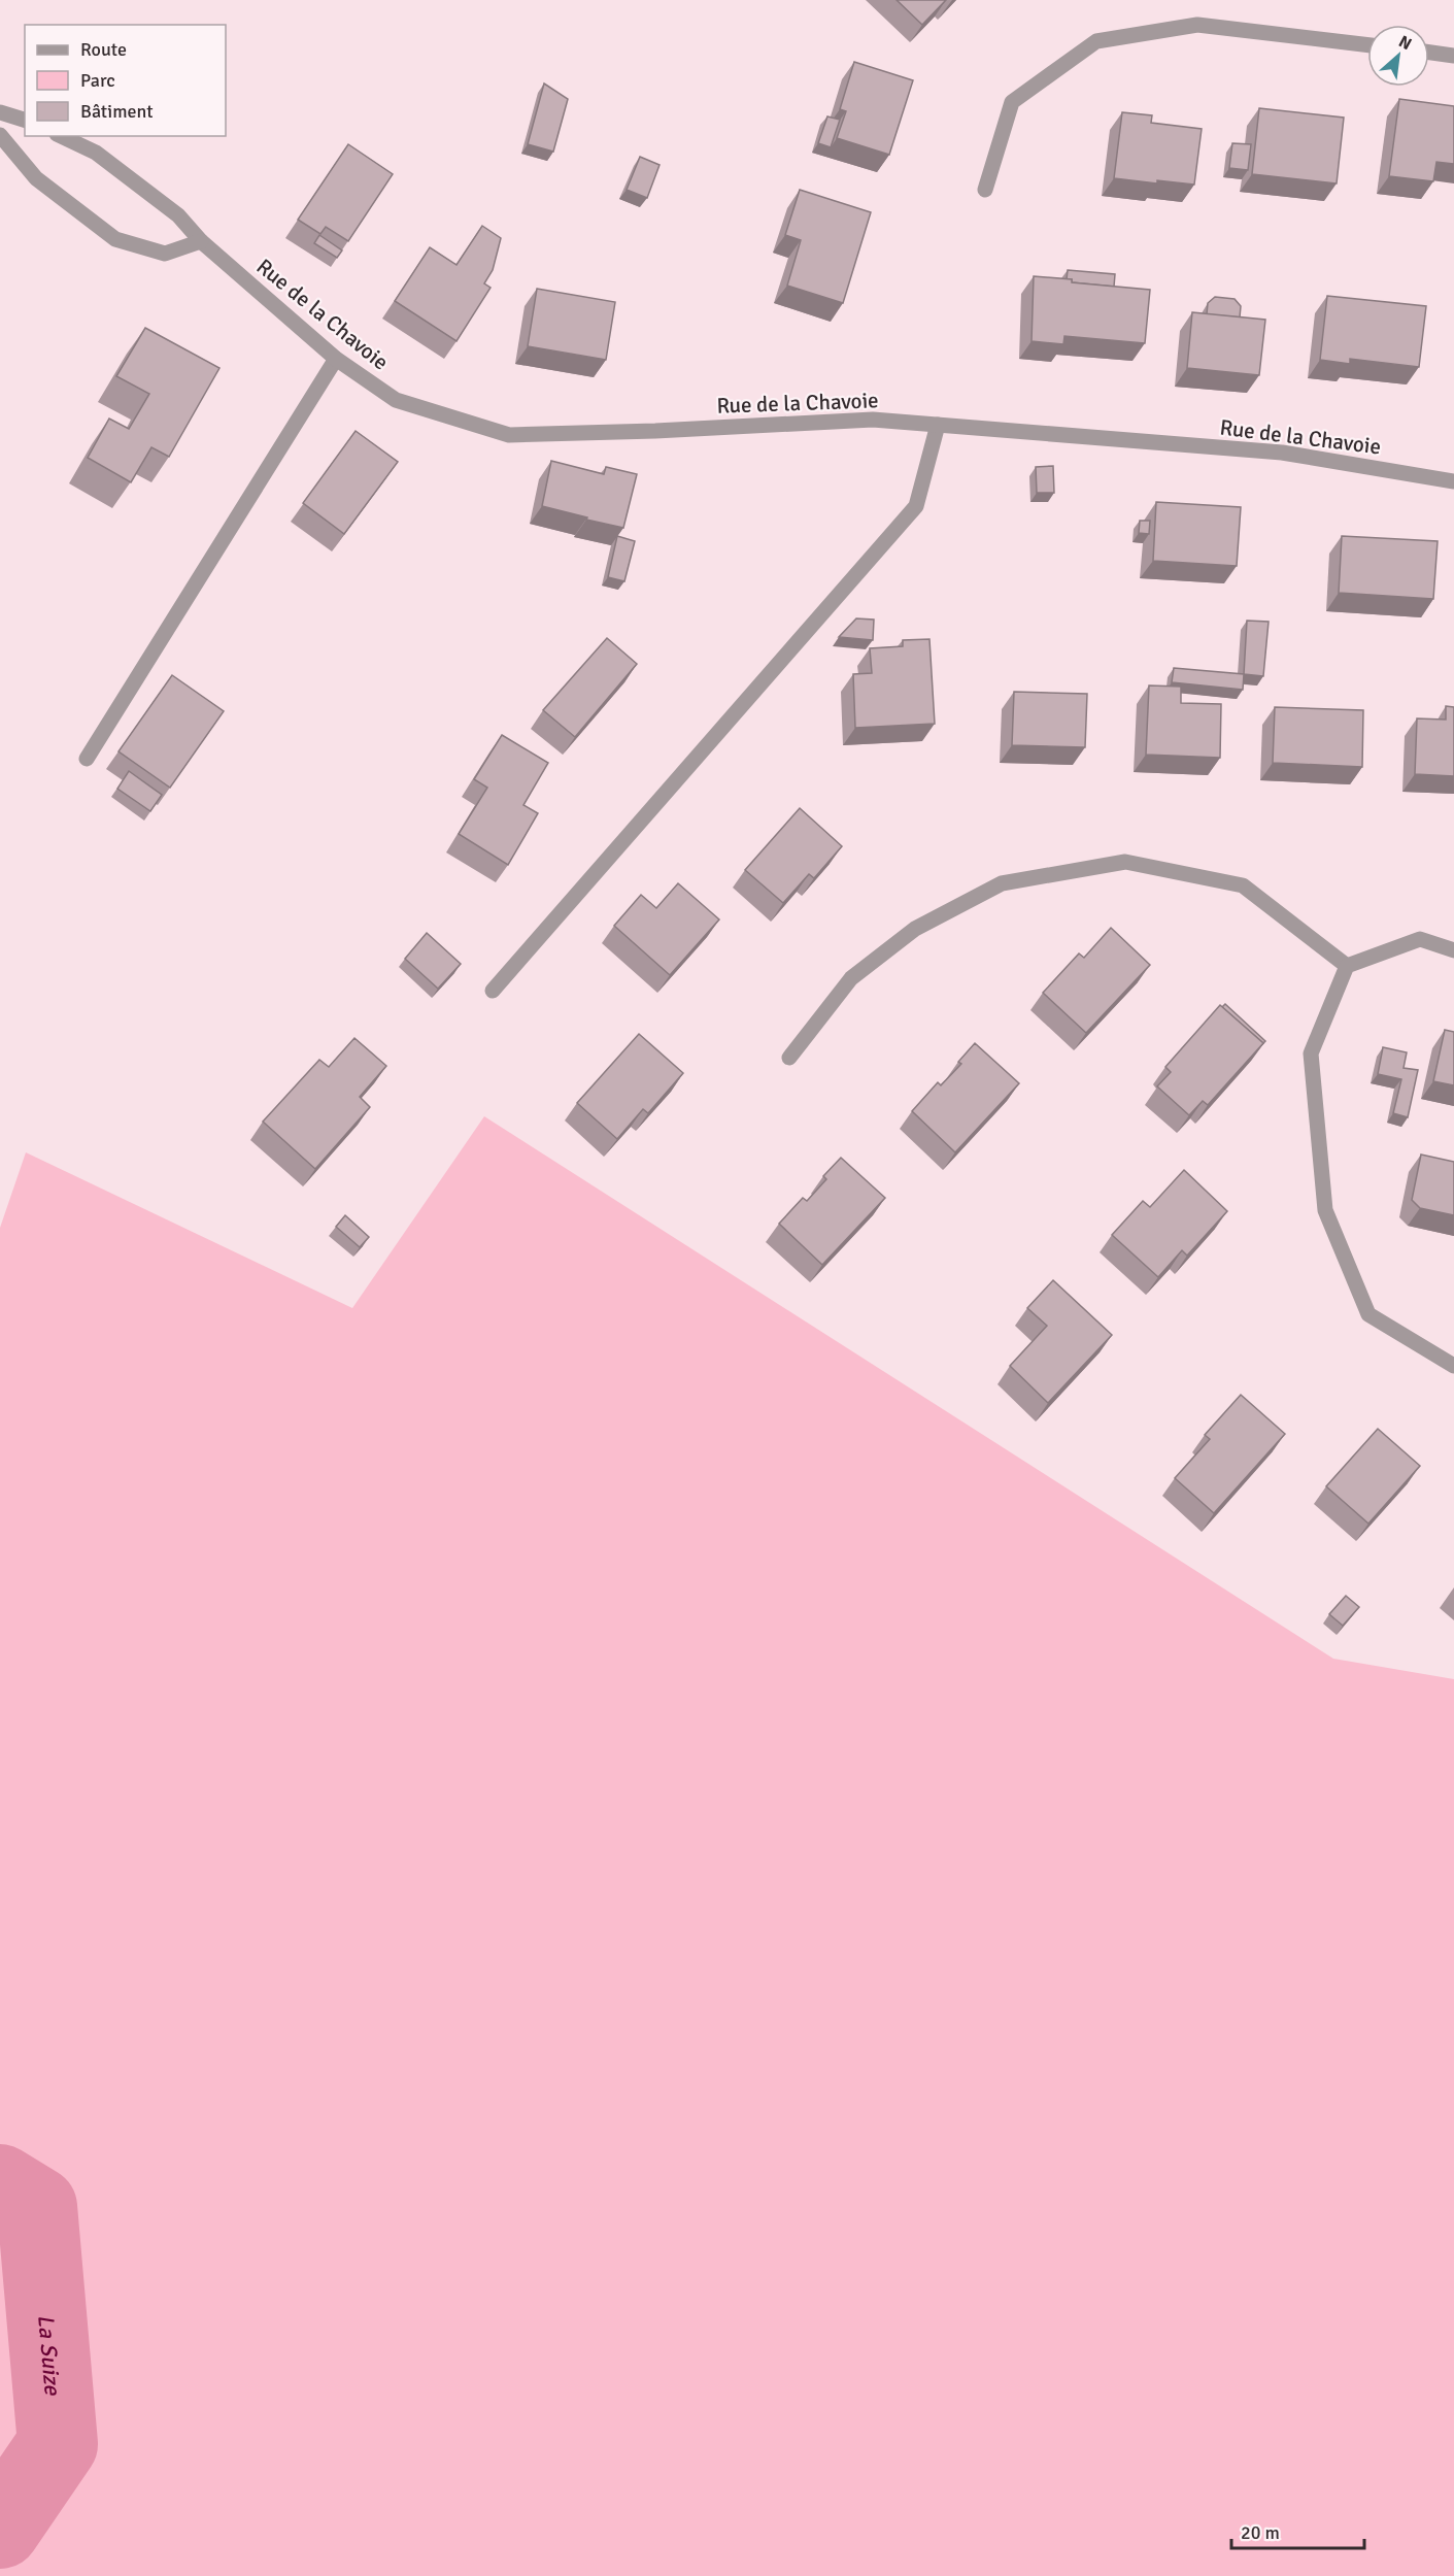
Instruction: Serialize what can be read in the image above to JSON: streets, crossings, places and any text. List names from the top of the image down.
{
  "streets": {
    "street": ["Rue de la Chavoie"]
  },
  "water": ["La Suize"],
  "legend": ["Route", "Parc", "Bâtiment"],
  "scale_bar": "20 m",
  "north": "top right"
}
